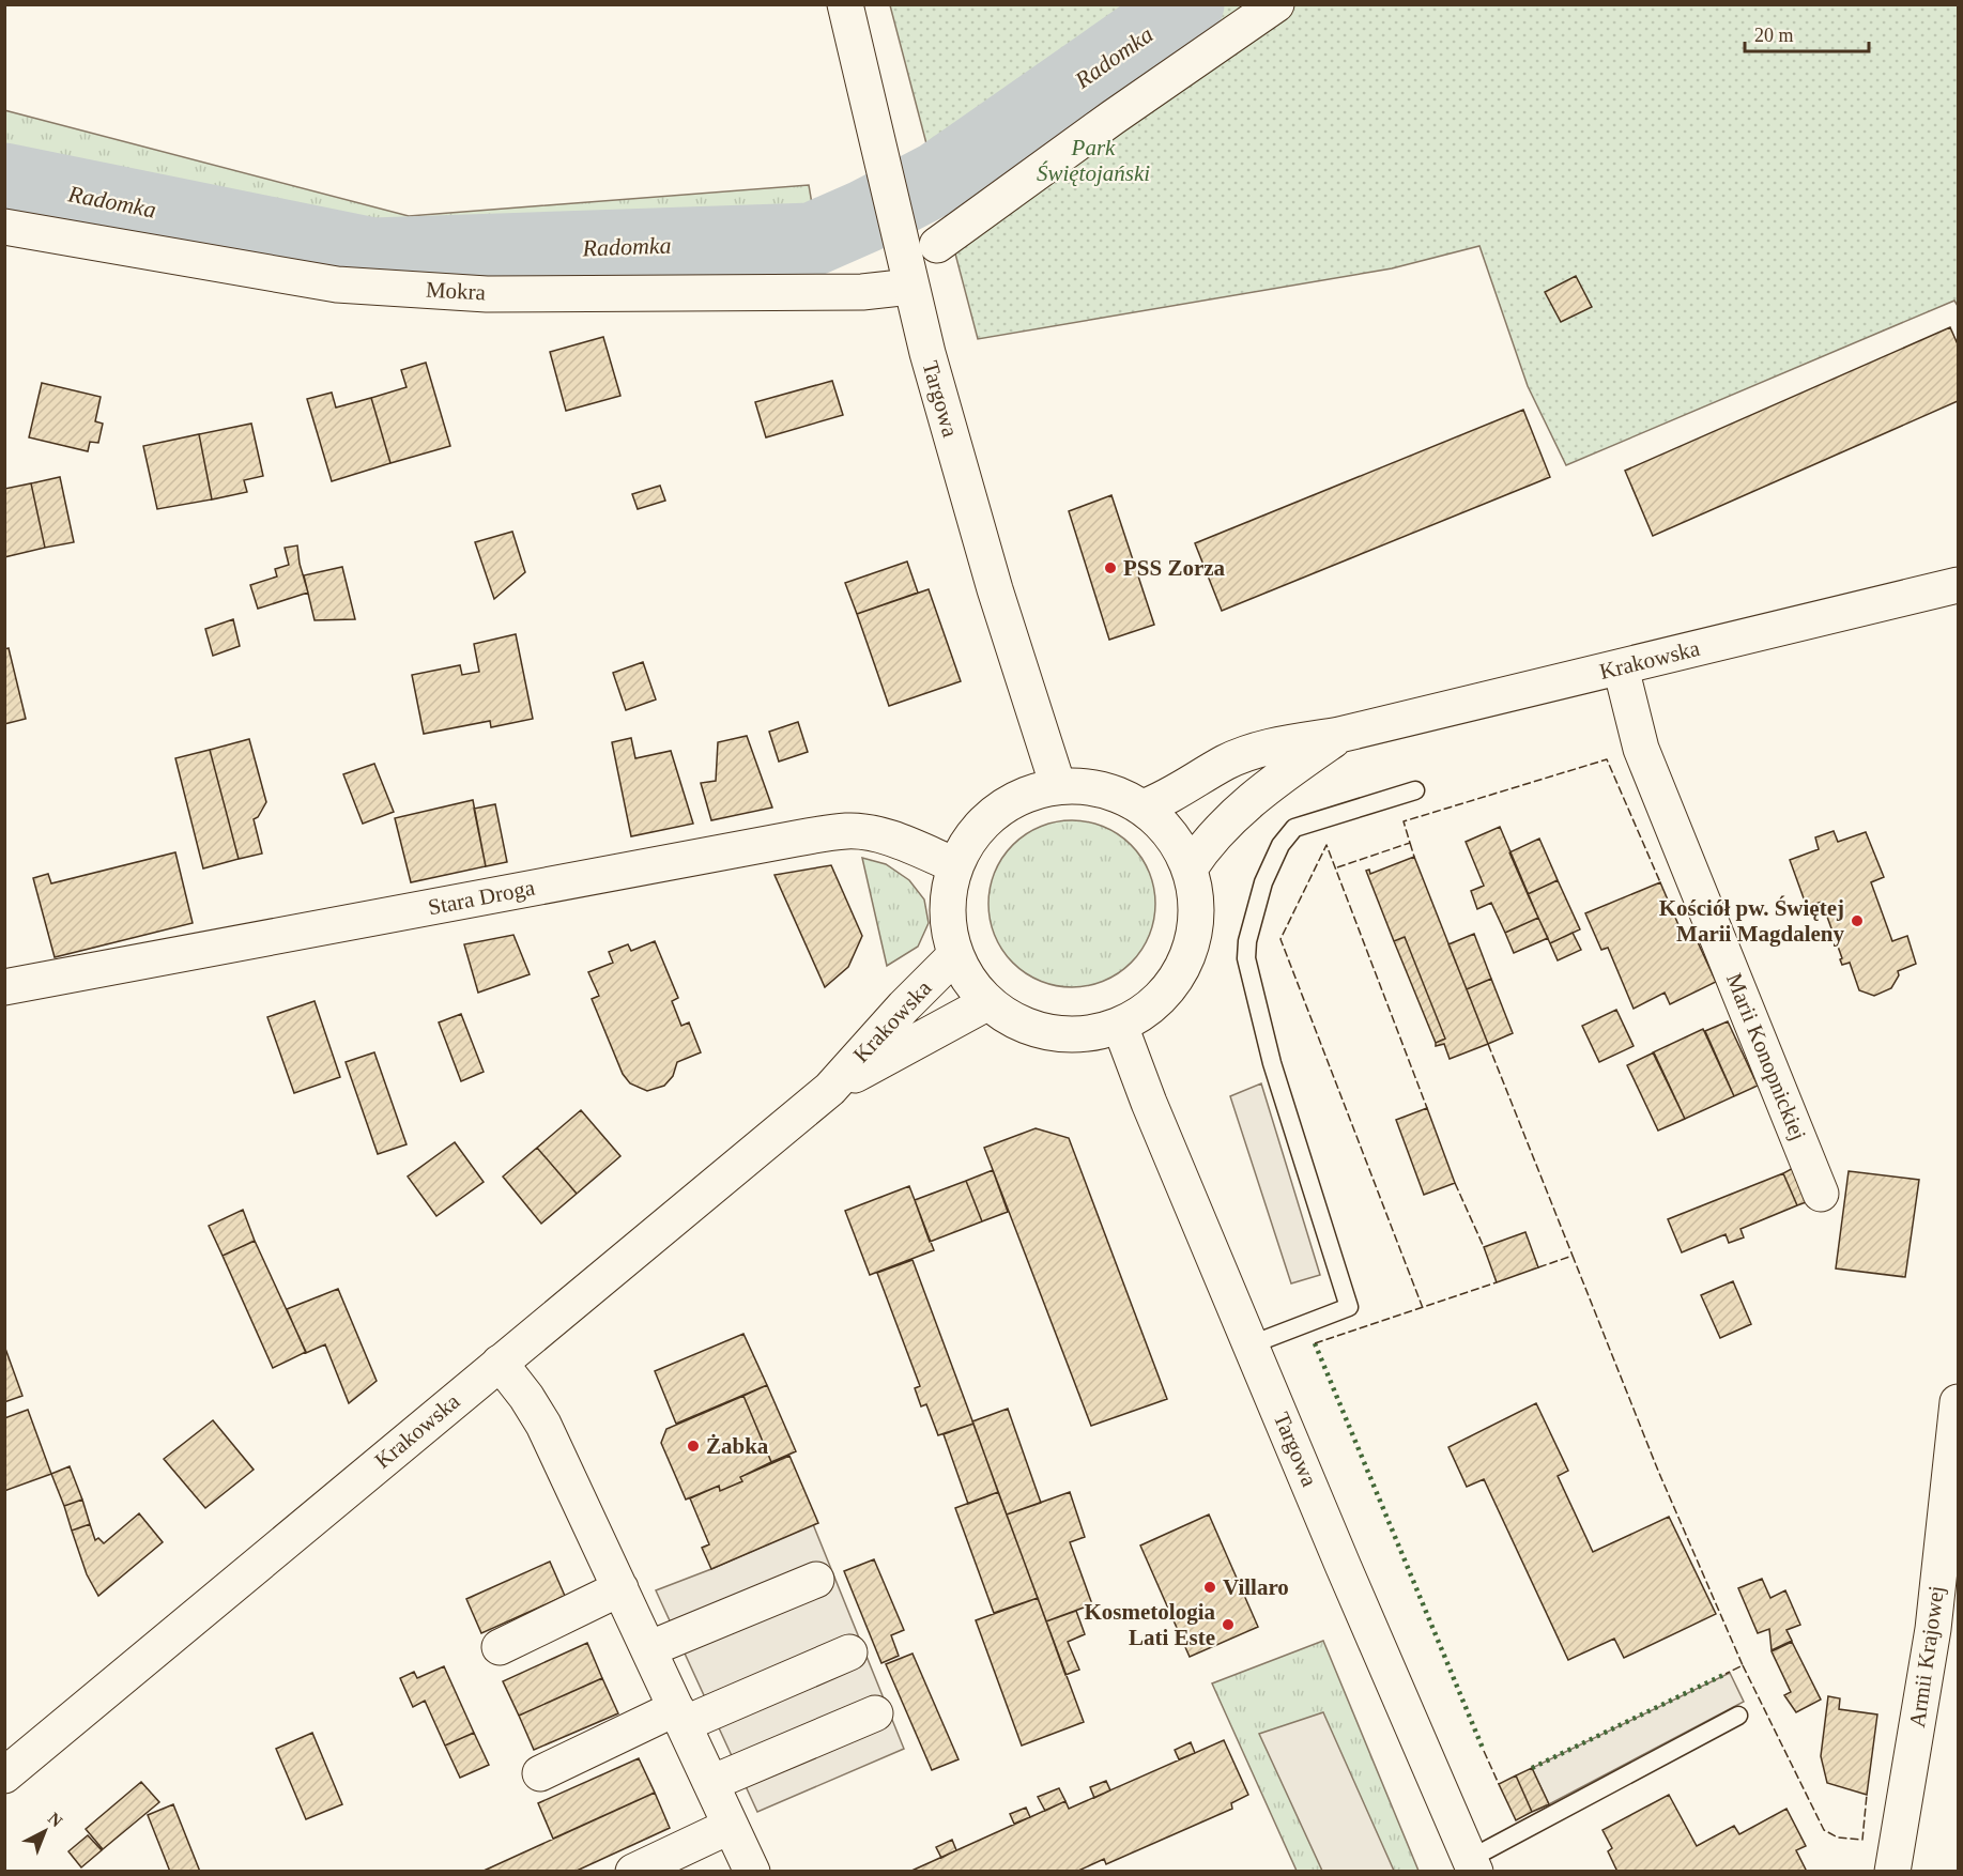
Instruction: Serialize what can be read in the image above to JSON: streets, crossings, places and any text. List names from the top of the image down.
{
  "streets": {
    "street": [
      "Mokra",
      "Targowa",
      "Krakowska",
      "Stara Droga",
      "Marii Konopnickiej",
      "Armii Krajowej"
    ]
  },
  "crossings": [
    ["Mokra", "Targowa"],
    ["Krakowska", "Marii Konopnickiej"]
  ],
  "water": ["Radomka"],
  "parks": ["Park Świętojański"],
  "places": [
    "PSS Zorza",
    "Kościół pw. Świętej Marii Magdaleny",
    "Żabka",
    "Villaro",
    "Kosmetologia Lati Este"
  ],
  "scale_bar": "20 m",
  "north": "top right"
}
